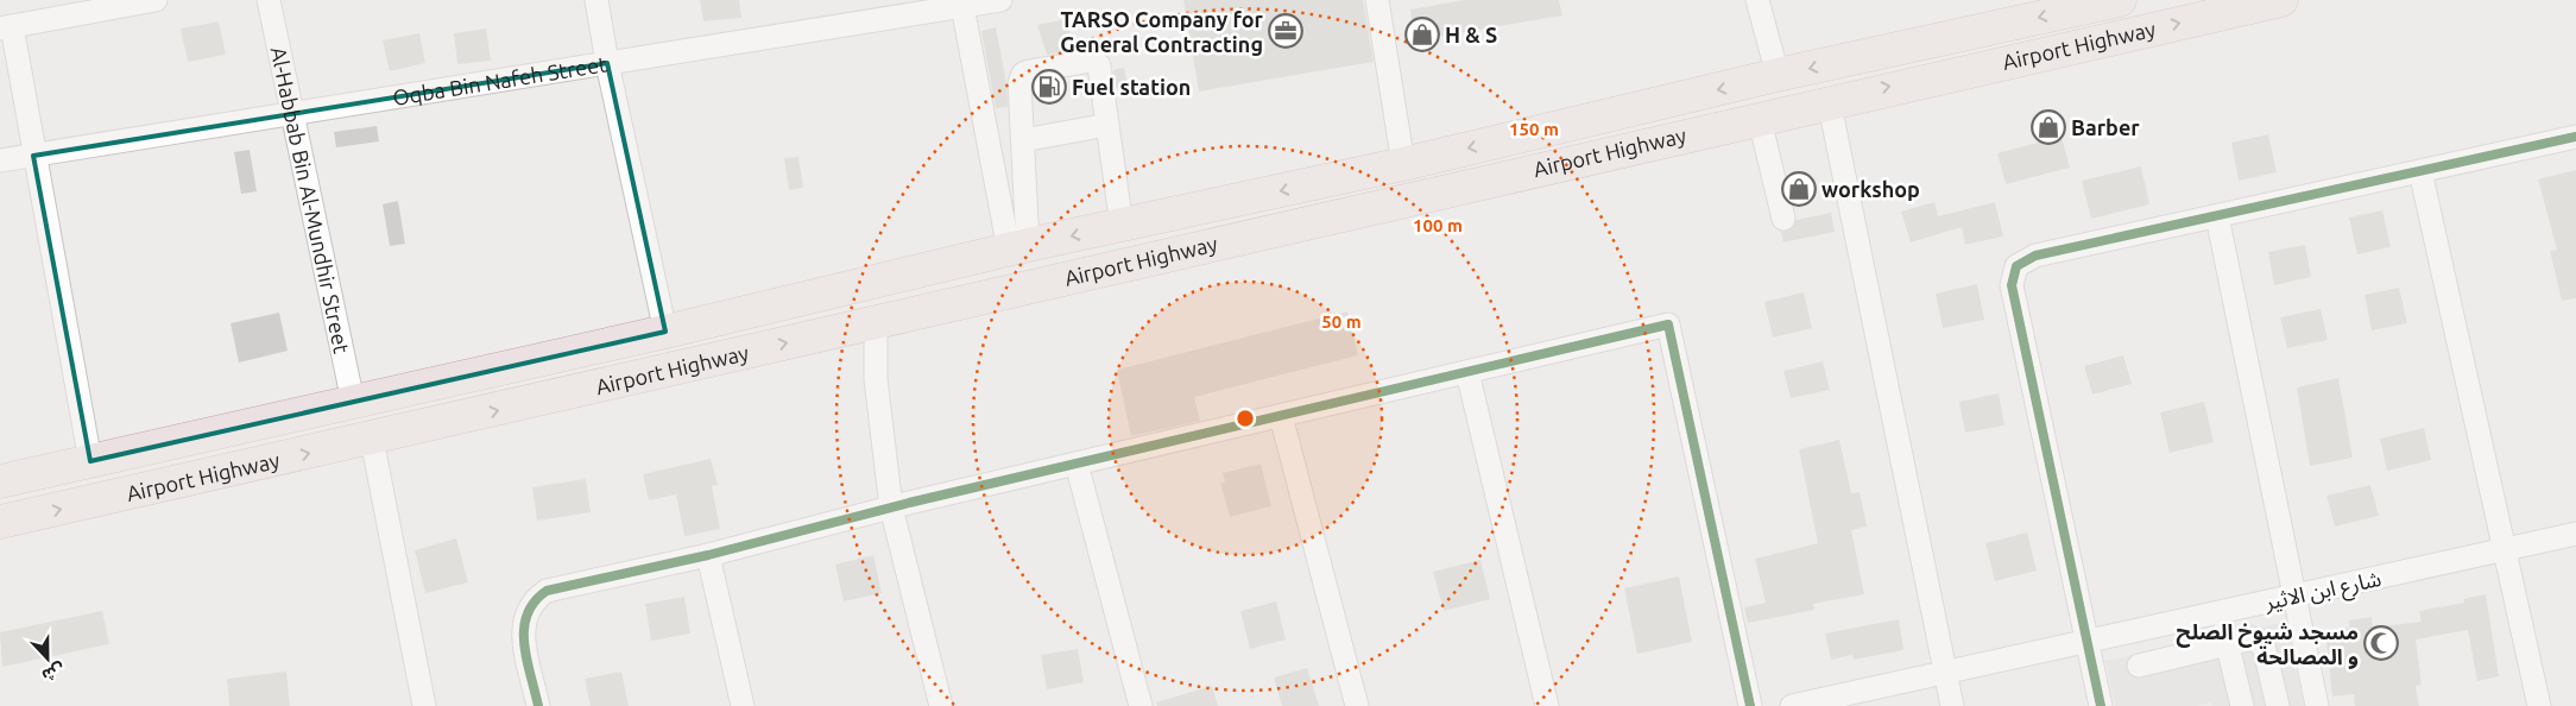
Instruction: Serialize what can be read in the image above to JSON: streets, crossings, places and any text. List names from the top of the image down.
{
  "streets": {
    "highway": ["Airport Highway"],
    "street": ["Oqba Bin Nafeh Street", "Al-Habbab Bin Al-Mundhir Street", "شارع ابن الاثير"]
  },
  "crossings": [
    ["Airport Highway", "Al-Habbab Bin Al-Mundhir Street"],
    ["Oqba Bin Nafeh Street", "Al-Habbab Bin Al-Mundhir Street"]
  ],
  "places": {
    "office": ["TARSO Company for General Contracting"],
    "shop": ["H & S", "Barber", "workshop"],
    "fuel station": ["Fuel station"],
    "mosque": ["مسجد شيوخ الصلح و المصالحة"]
  },
  "north": "bottom",
  "rings": ["150 m", "100 m", "50 m"]
}
